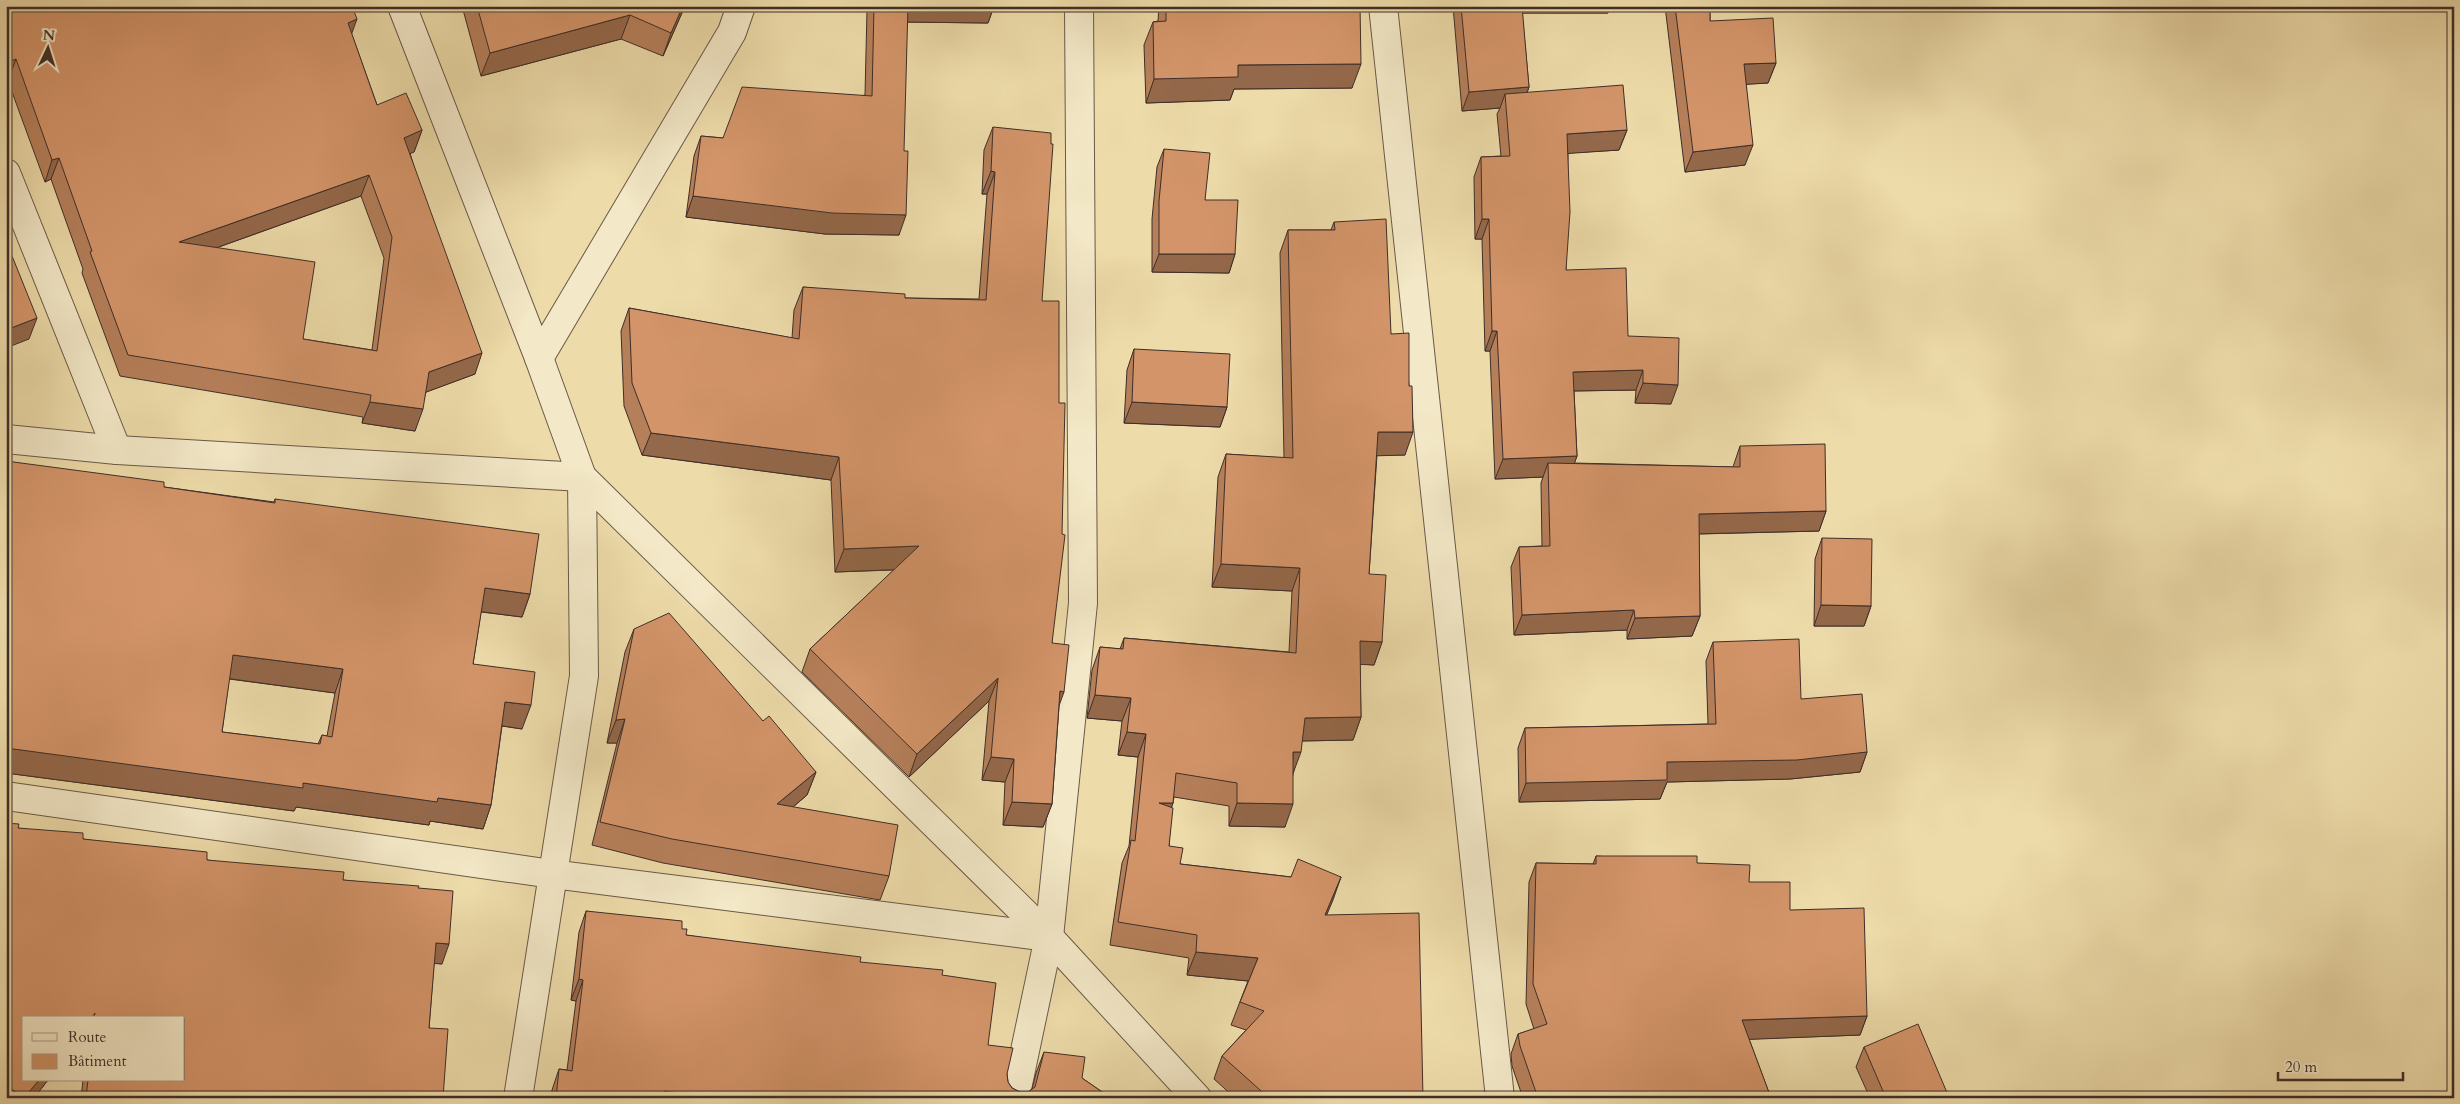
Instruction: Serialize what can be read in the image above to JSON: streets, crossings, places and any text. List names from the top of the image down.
{
  "legend": ["Route", "Bâtiment"],
  "scale_bar": "20 m",
  "north": "top"
}
